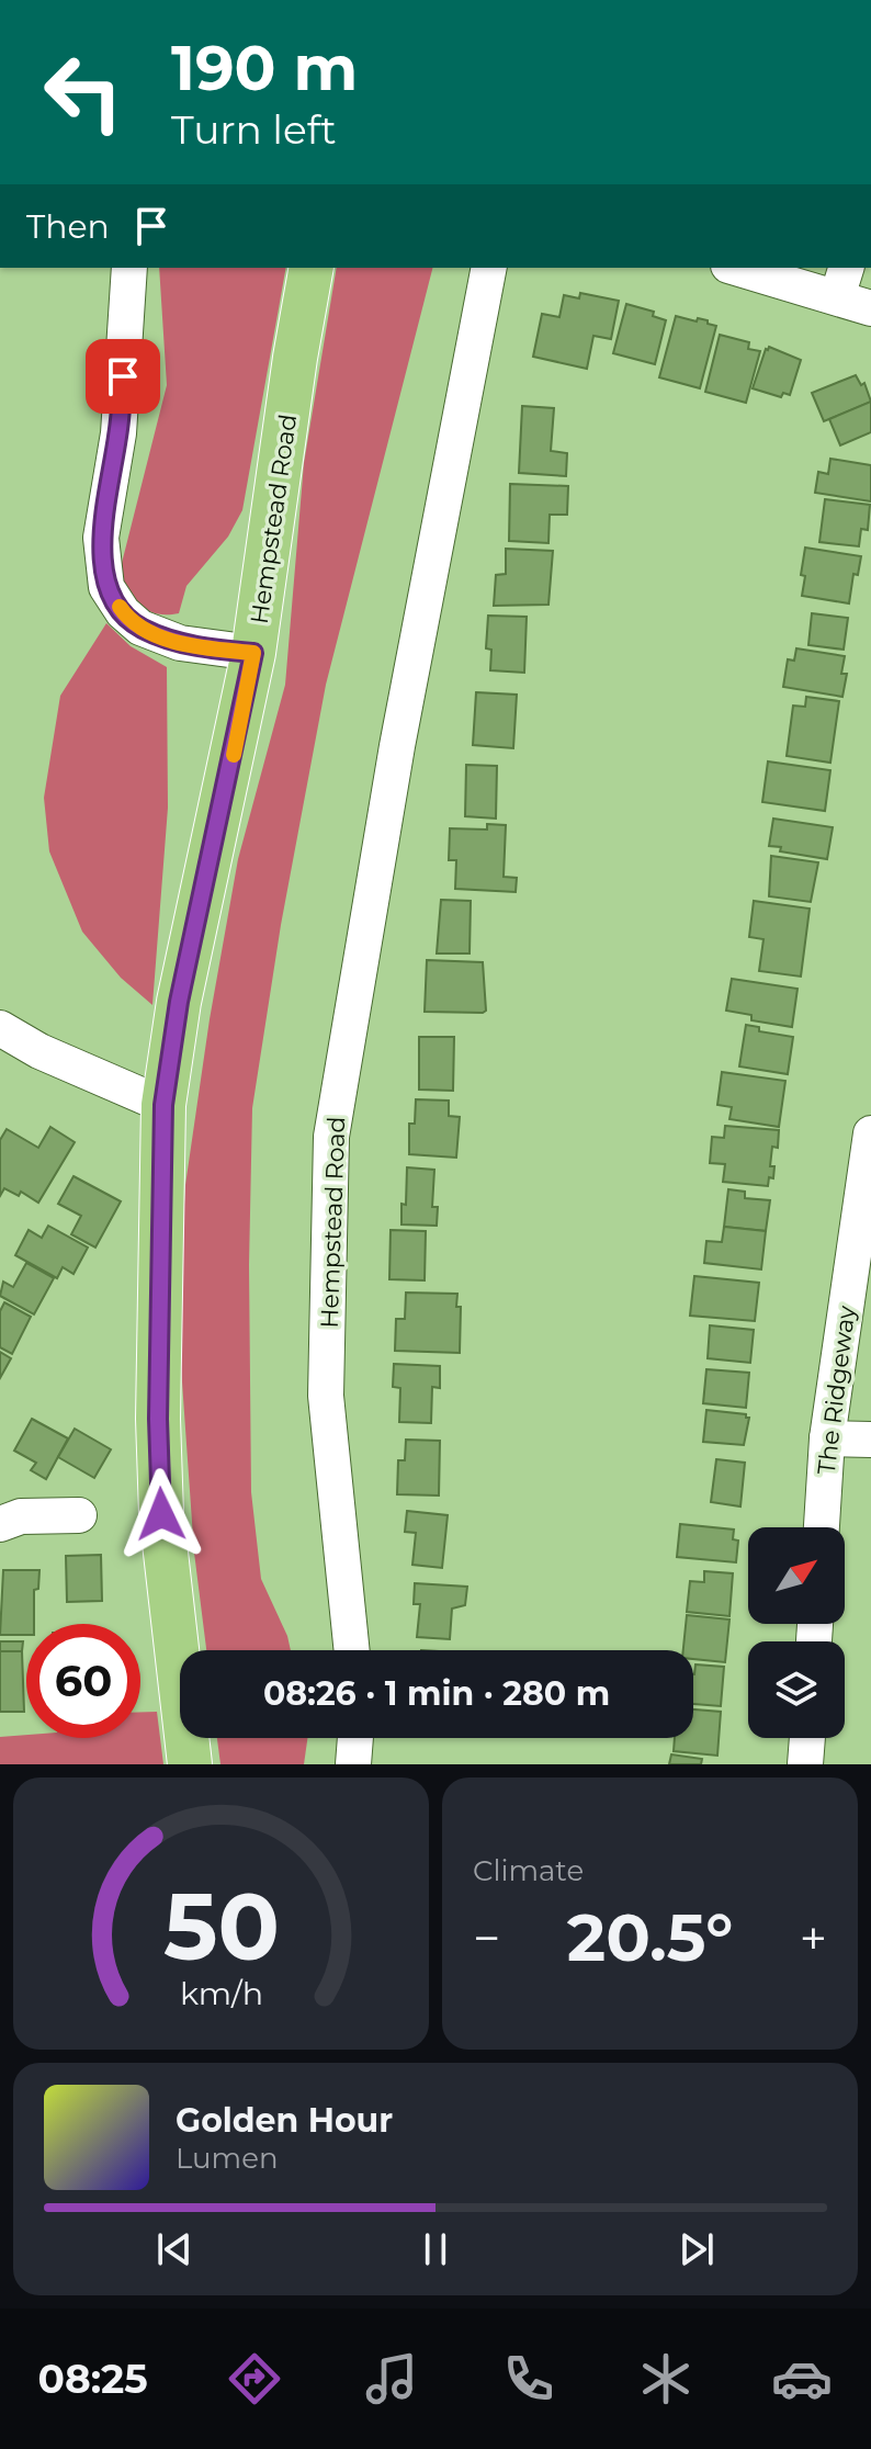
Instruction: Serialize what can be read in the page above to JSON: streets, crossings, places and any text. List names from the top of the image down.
{
  "streets": {
    "main road": ["Hempstead Road"],
    "street": ["The Ridgeway"]
  },
  "north": "top right",
  "page": {
    "turn": ["190 m", "Turn left"],
    "then": "Then",
    "limit": "60",
    "trip": "08:26 · 1 min · 280 m",
    "tile": "Climate",
    "heat": ["−", "20.5°", "+"],
    "song": ["Golden Hour", "Lumen"],
    "tabs": "08:25",
    "gauge": ["50", "km/h"]
  }
}
